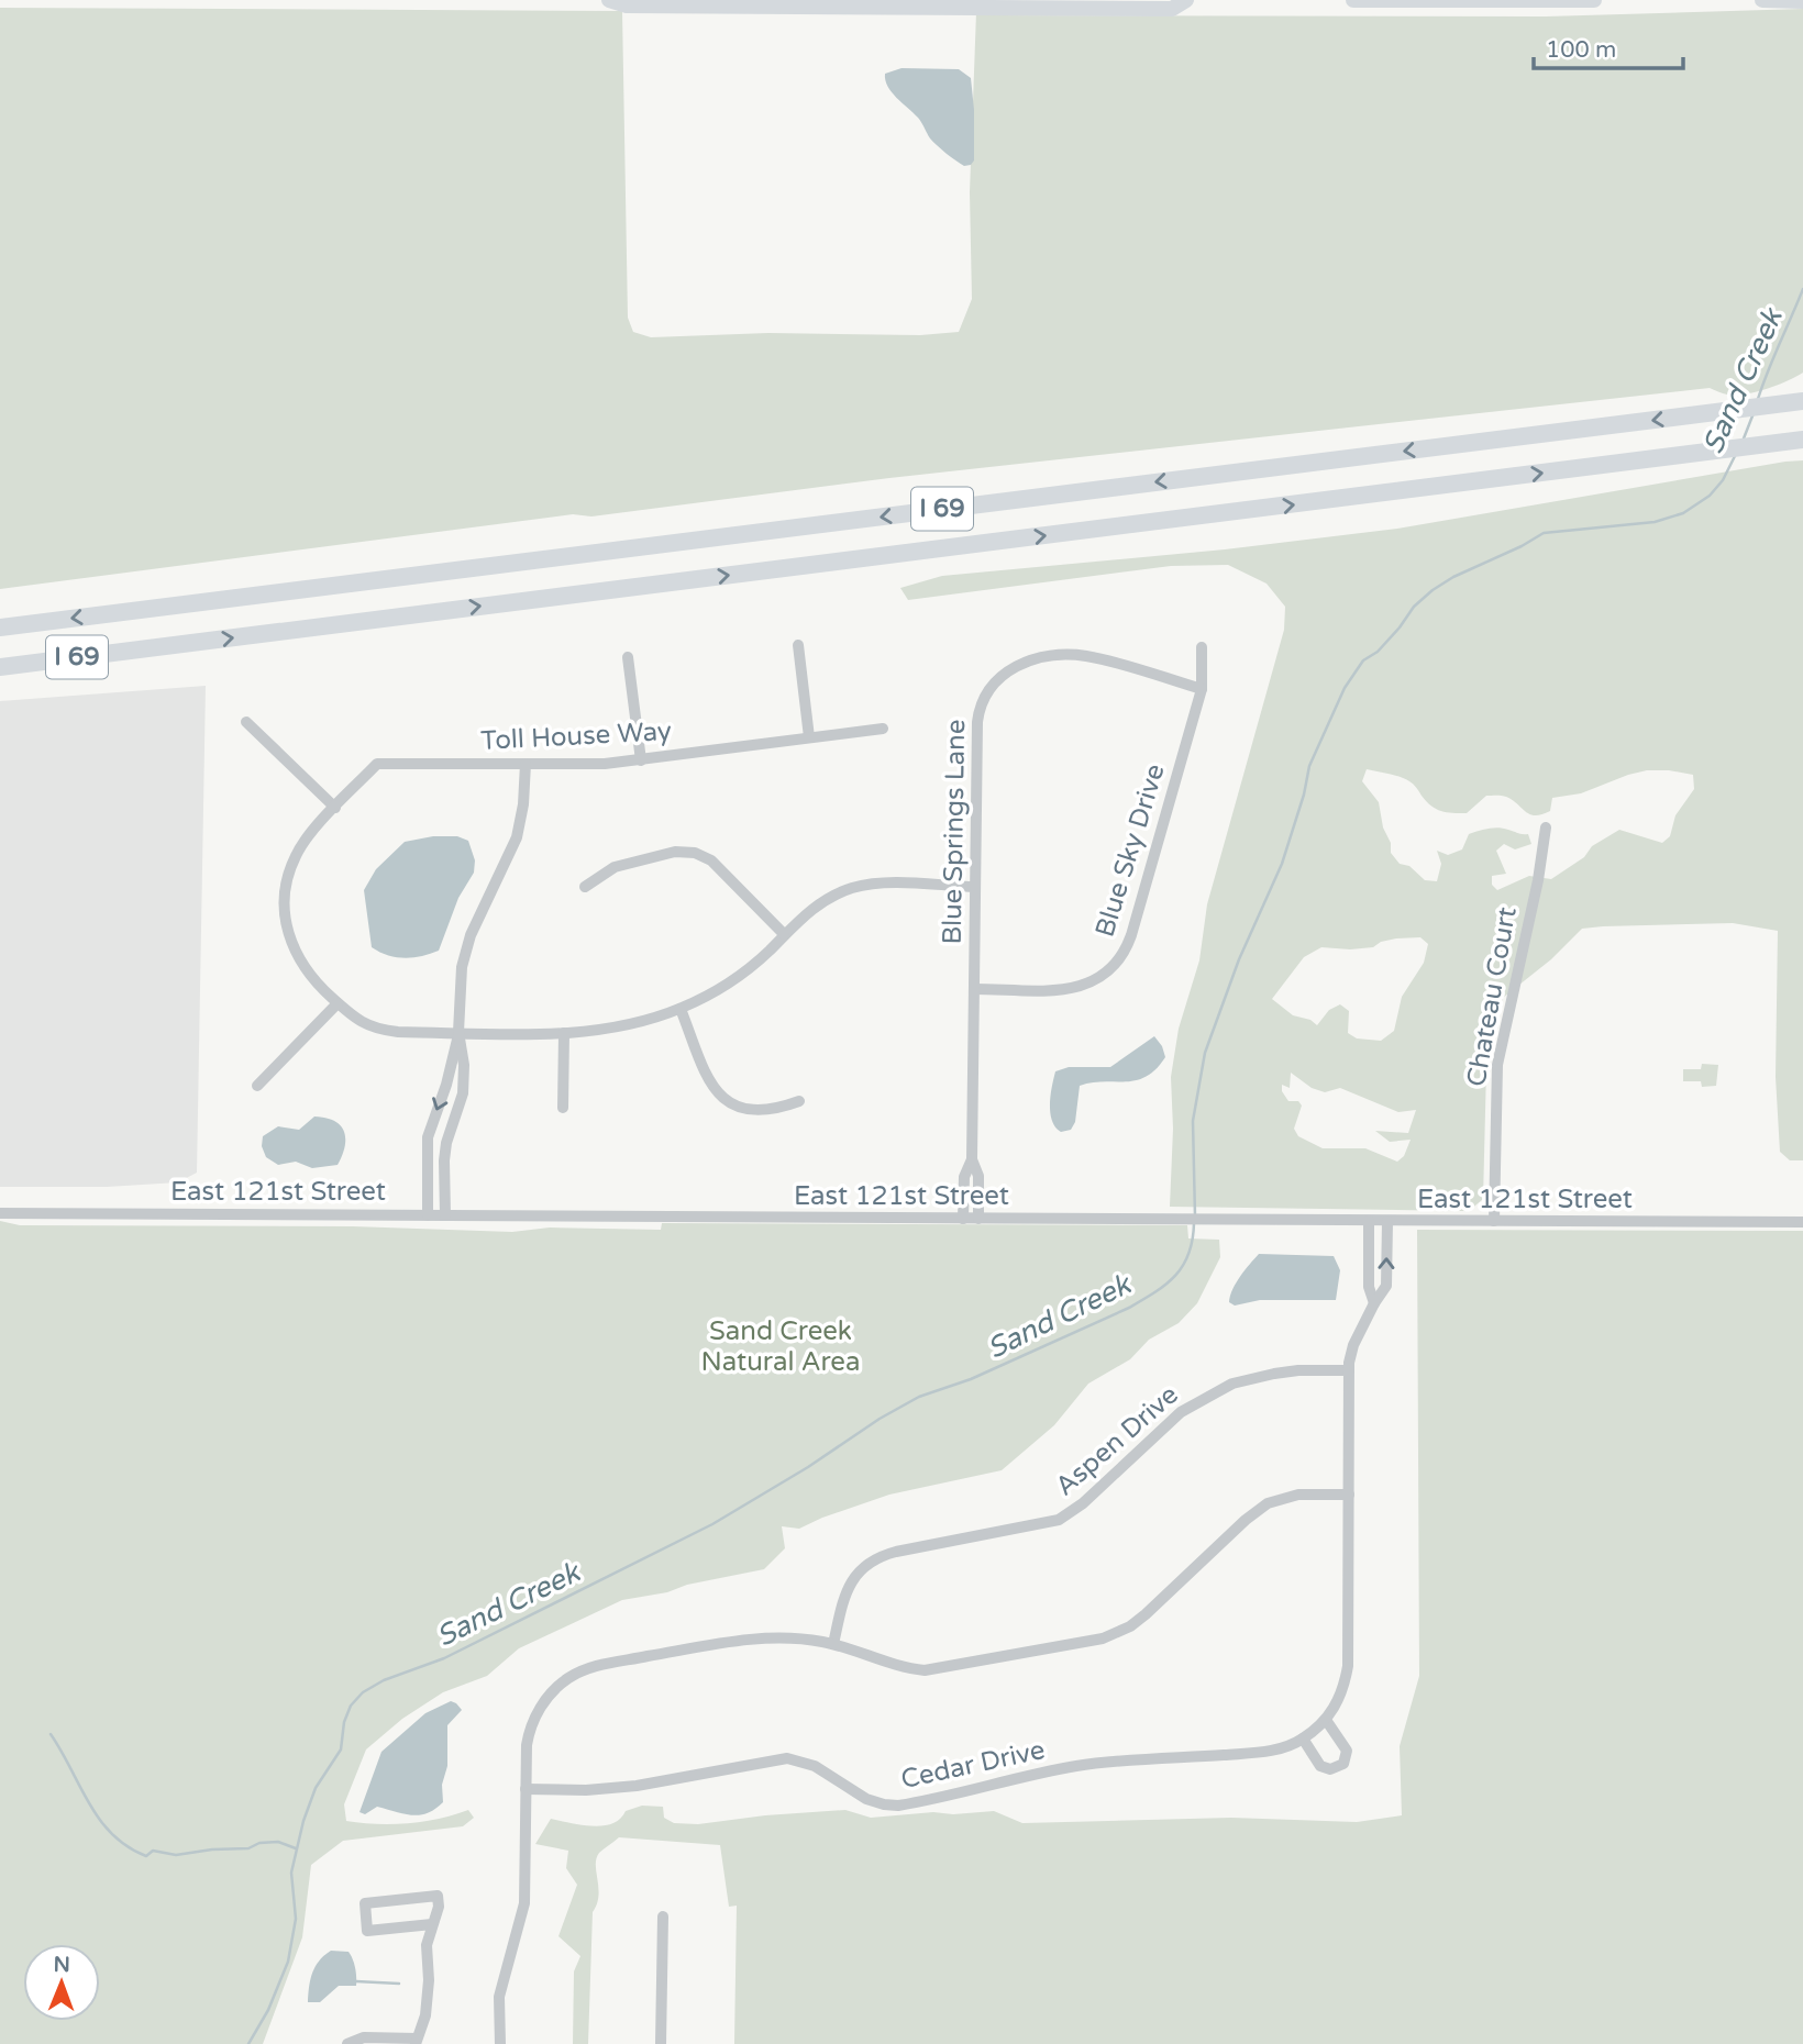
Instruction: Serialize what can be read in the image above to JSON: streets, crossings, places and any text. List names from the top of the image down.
{
  "streets": {
    "highway": ["I 69"],
    "street": [
      "Toll House Way",
      "Blue Springs Lane",
      "Blue Sky Drive",
      "Chateau Court",
      "East 121st Street",
      "Aspen Drive",
      "Cedar Drive"
    ]
  },
  "crossings": [
    ["Toll House Way", "Blue Springs Lane"],
    ["Blue Springs Lane", "Blue Sky Drive"],
    ["Blue Springs Lane", "East 121st Street"],
    ["Chateau Court", "East 121st Street"],
    ["East 121st Street", "Cedar Drive"],
    ["Aspen Drive", "Cedar Drive"]
  ],
  "water": ["Sand Creek"],
  "parks": ["Sand Creek Natural Area"],
  "scale_bar": "100 m",
  "north": "top"
}
